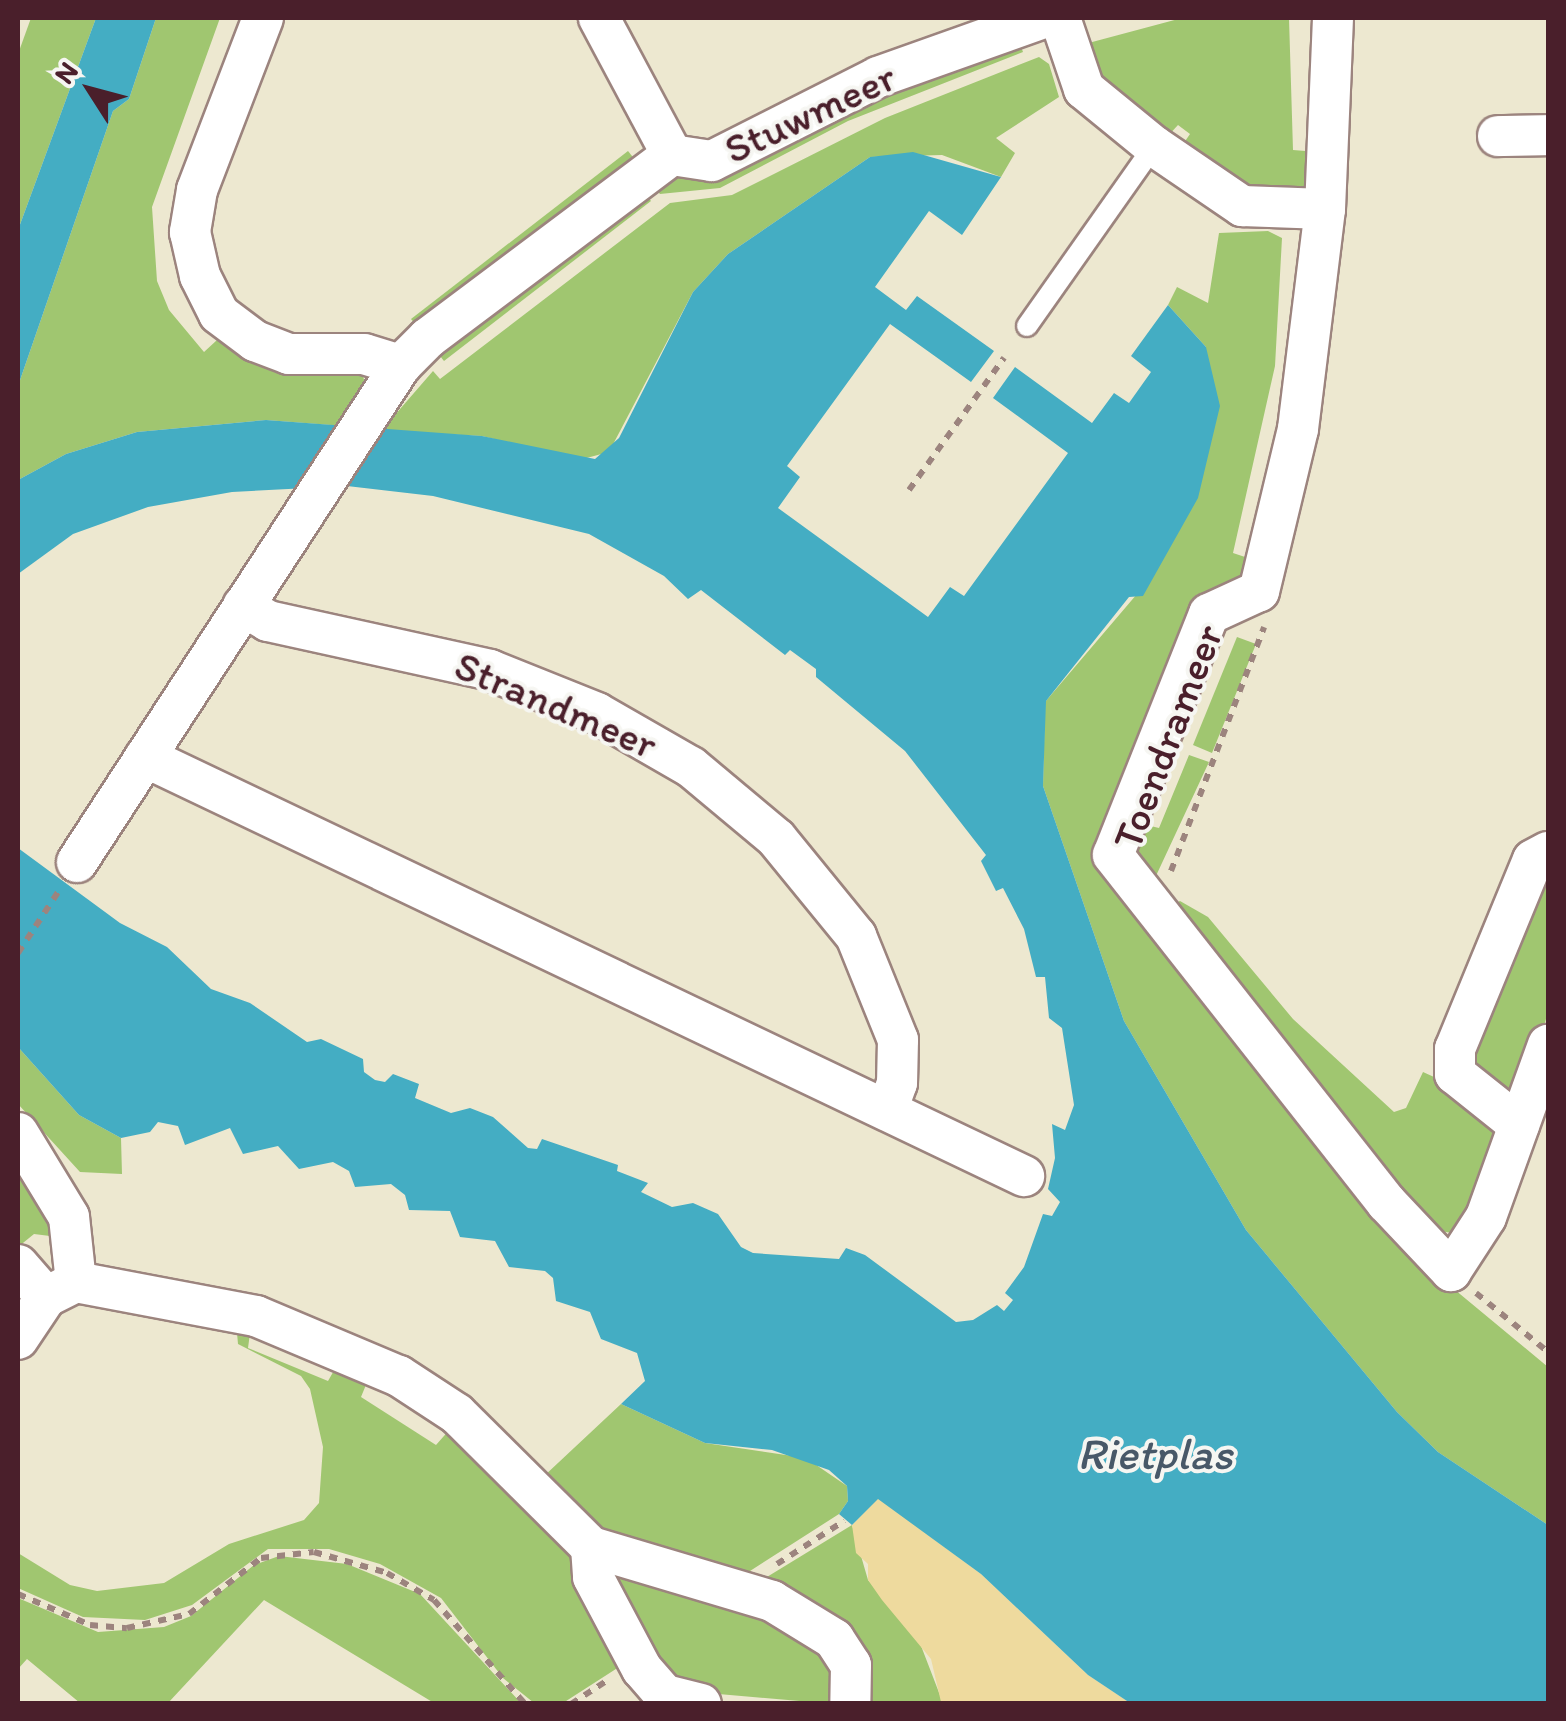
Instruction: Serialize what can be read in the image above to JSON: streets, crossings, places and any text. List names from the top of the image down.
{
  "streets": {
    "street": ["Stuwmeer", "Strandmeer", "Toendrameer"]
  },
  "water": ["Rietplas"],
  "north": "top left"
}
